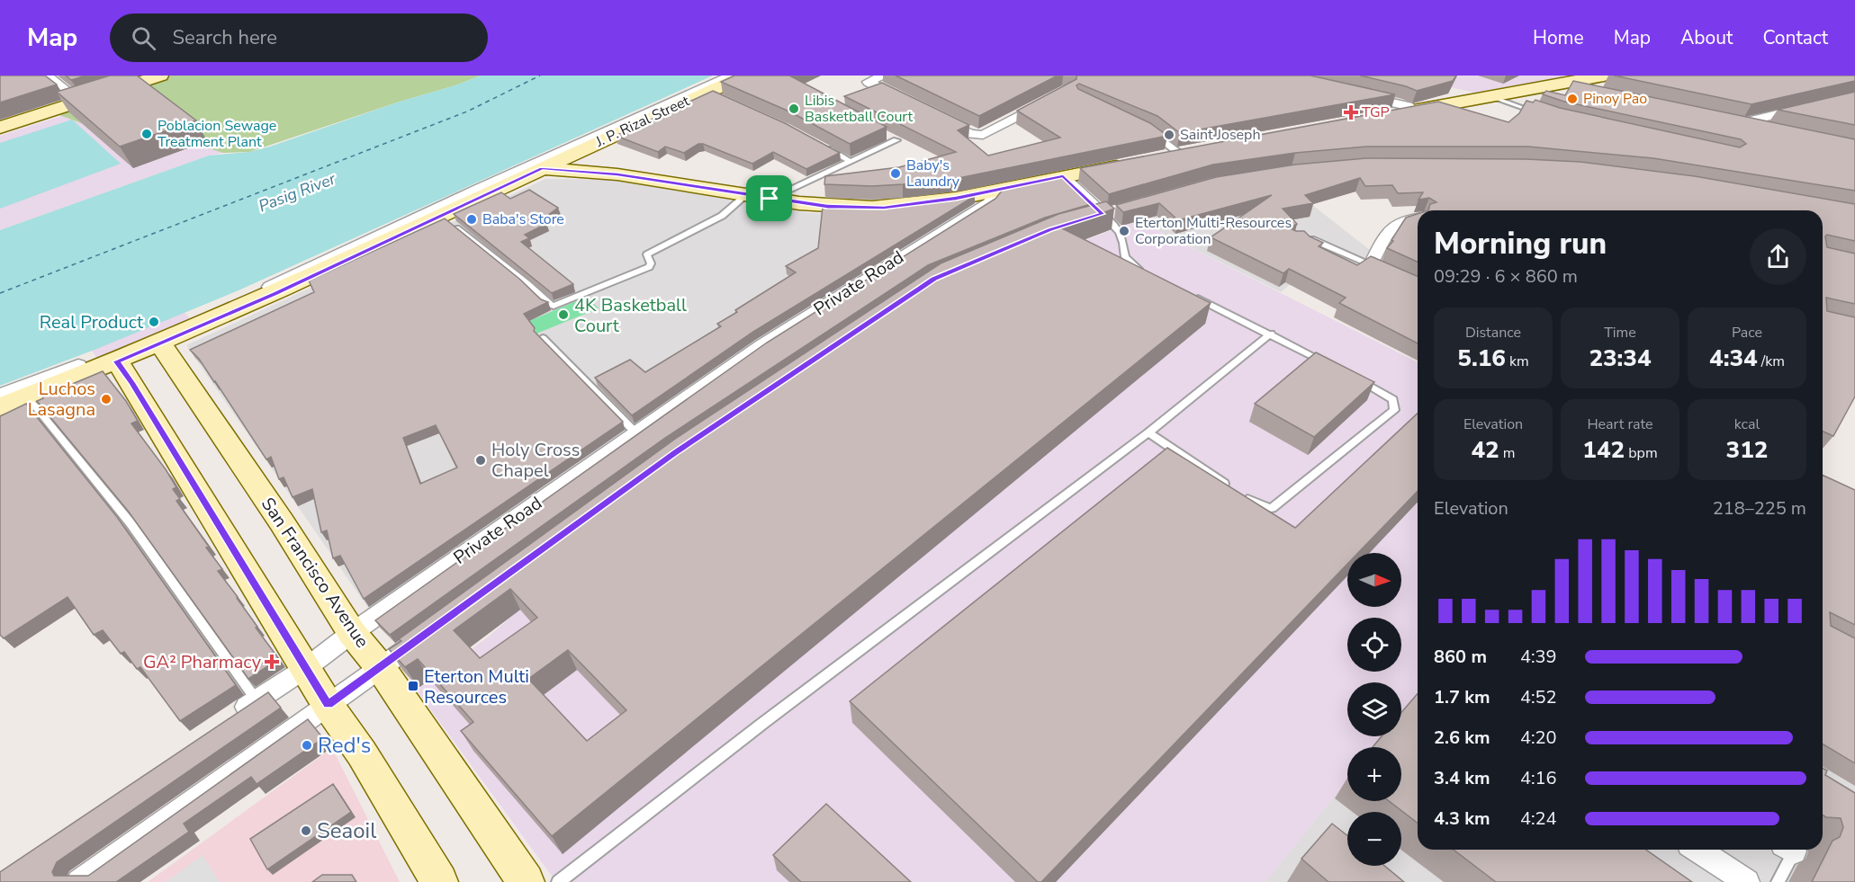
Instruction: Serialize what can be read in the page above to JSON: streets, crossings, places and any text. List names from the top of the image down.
{
  "streets": {
    "street": ["J. P. Rizal Street", "Private Road", "San Francisco Avenue"]
  },
  "crossings": [
    ["J. P. Rizal Street", "San Francisco Avenue"],
    ["Private Road", "San Francisco Avenue"]
  ],
  "water": ["Pasig River"],
  "places": {
    "other": [
      "Pinoy Pao",
      "Libis Basketball Court",
      "Poblacion Sewage Treatment Plant",
      "Saint Joseph",
      "Baby's Laundry",
      "Baba's Store",
      "Eterton Multi-Resources Corporation",
      "4K Basketball Court",
      "Real Product",
      "Luchos Lasagna",
      "Holy Cross Chapel",
      "Red's",
      "Seaoil"
    ],
    "health": ["TGP", "GA² Pharmacy"],
    "transit": ["Eterton Multi Resources"]
  },
  "north": "right",
  "page": {
    "header": "Map",
    "search": "Search here",
    "nav": [
      "Home",
      "Map",
      "About",
      "Contact"
    ],
    "heading": ["Morning run", "09:29 · 6 × 860 m"],
    "stats": [
      ["Distance", "5.16 km"],
      ["Time", "23:34"],
      ["Pace", "4:34 /km"],
      ["Elevation", "42 m"],
      ["Heart rate", "142 bpm"],
      ["kcal", "312"]
    ],
    "chart": ["Elevation", "218–225 m"],
    "map_buttons": ["+", "−"],
    "list": [
      {
        "name": "860 m",
        "note": "4:39"
      },
      {
        "name": "1.7 km",
        "note": "4:52"
      },
      {
        "name": "2.6 km",
        "note": "4:20"
      },
      {
        "name": "3.4 km",
        "note": "4:16"
      },
      {
        "name": "4.3 km",
        "note": "4:24"
      }
    ]
  }
}
